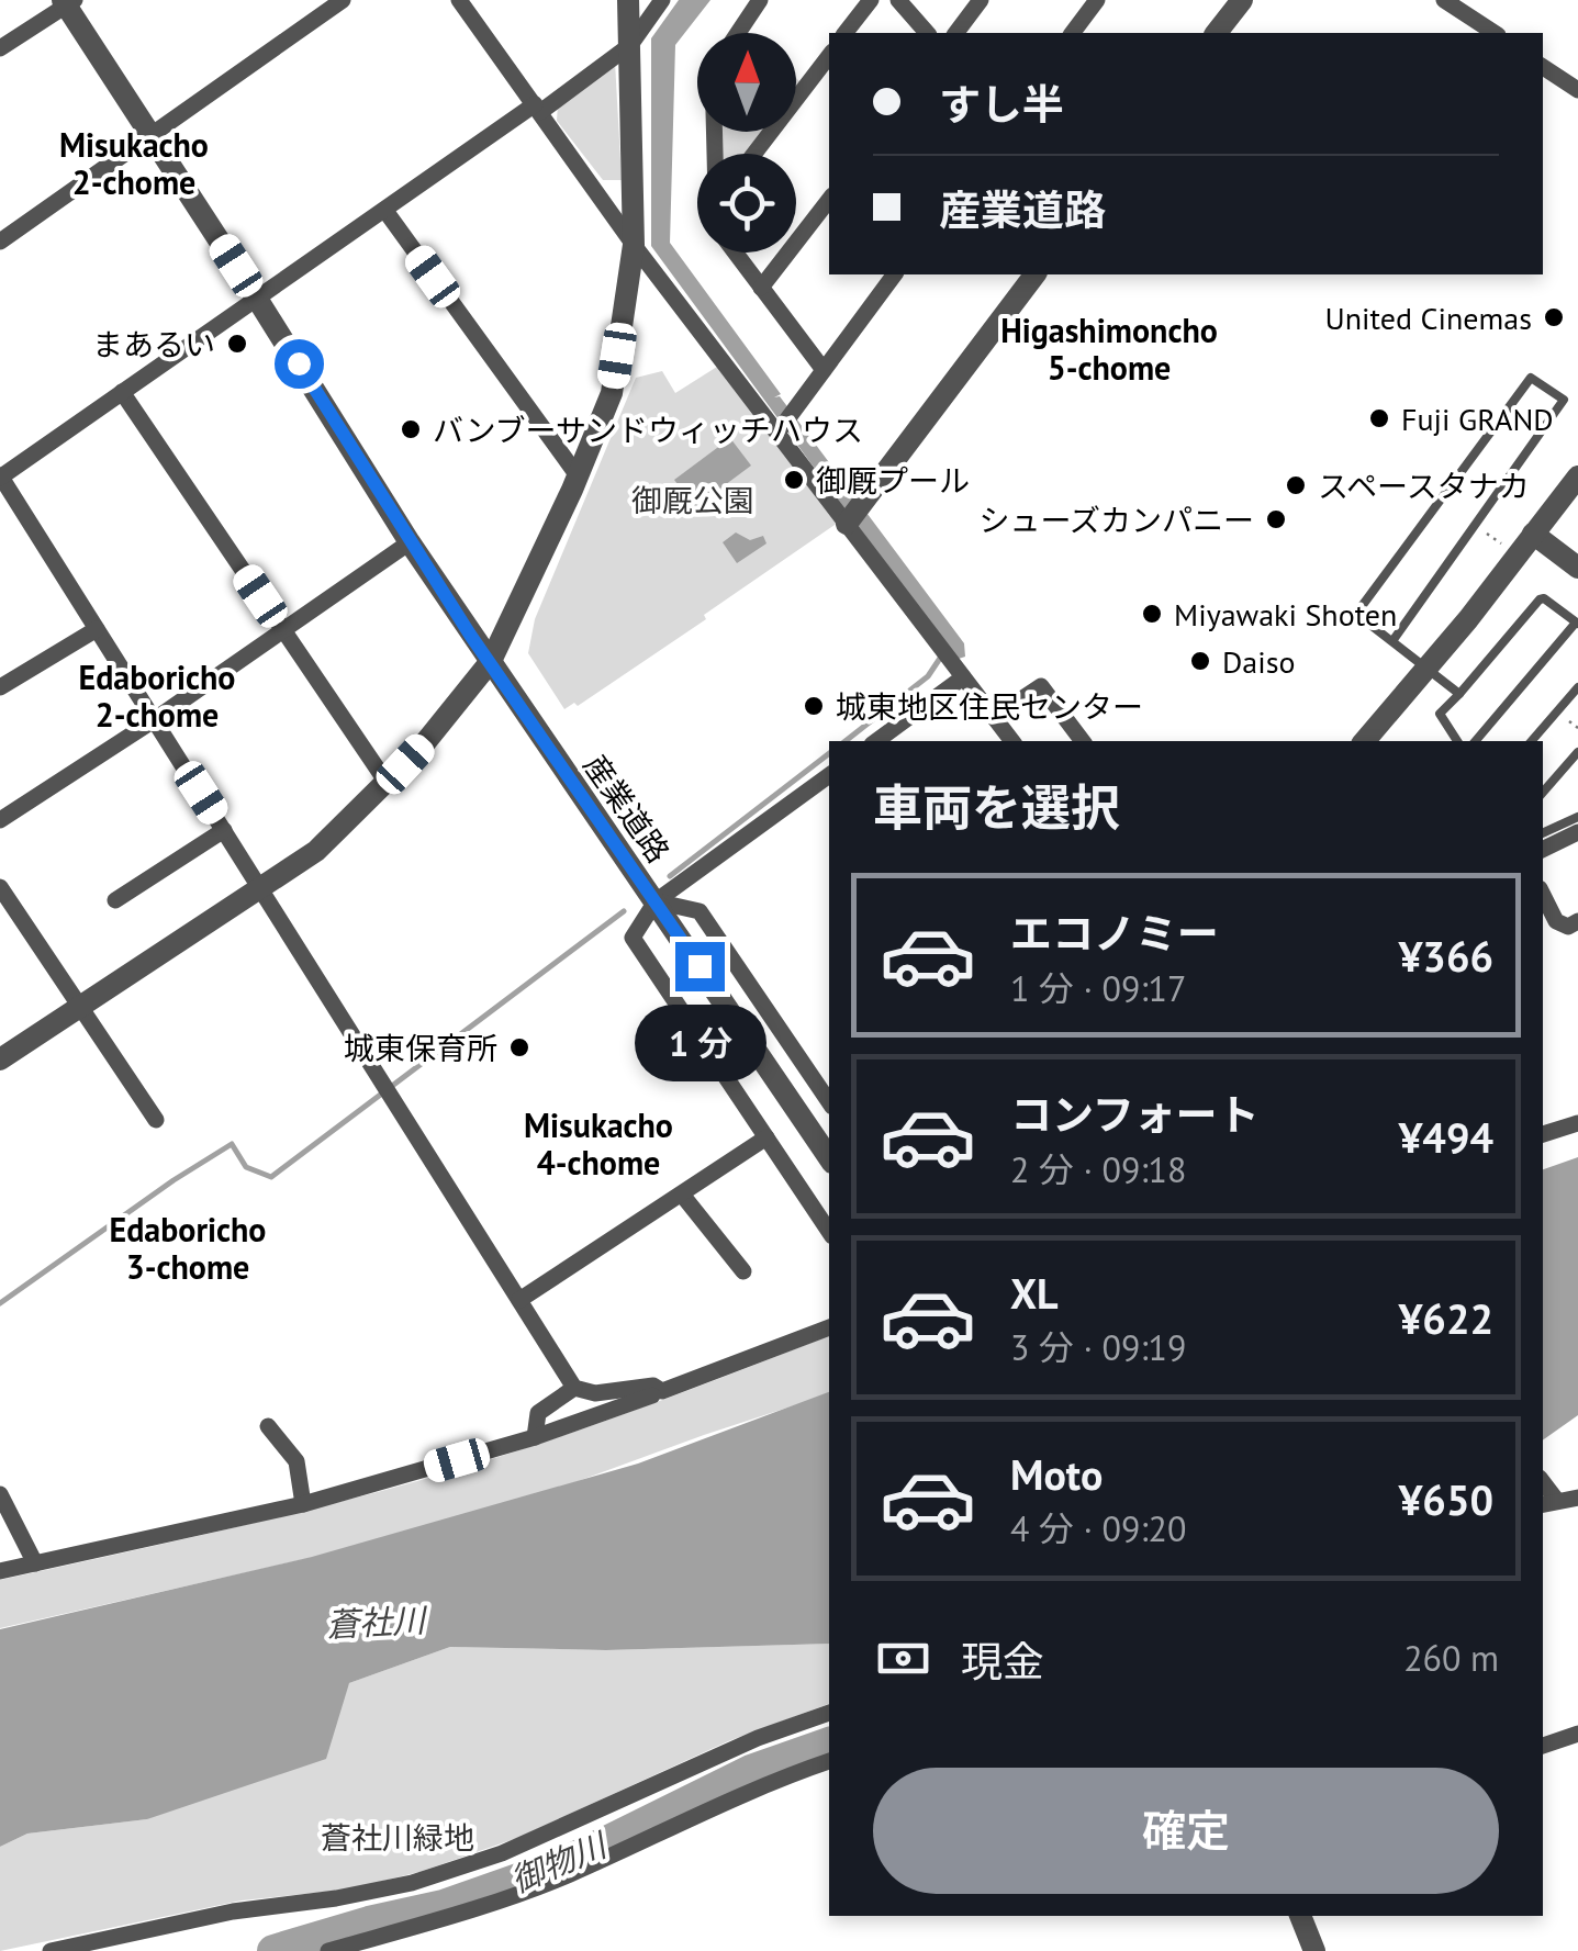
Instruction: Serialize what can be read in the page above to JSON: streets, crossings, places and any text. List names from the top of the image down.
{
  "streets": {
    "street": ["産業道路"]
  },
  "districts": [
    "Misukacho 2-chome",
    "Higashimoncho 5-chome",
    "Edaboricho 2-chome",
    "Misukacho 4-chome",
    "Edaboricho 3-chome"
  ],
  "water": ["蒼社川", "御物川"],
  "parks": ["御厩公園", "蒼社川緑地"],
  "places": [
    "United Cinemas",
    "まあるい",
    "Fuji GRAND",
    "バンブーサンドウィッチハウス",
    "御厩プール",
    "スペースタナカ",
    "シューズカンパニー",
    "Miyawaki Shoten",
    "Daiso",
    "城東地区住民センター",
    "城東保育所"
  ],
  "north": "top",
  "page": {
    "banner": ["すし半", "産業道路"],
    "heading": "車両を選択",
    "list": [
      {
        "name": "エコノミー",
        "note": "1 分 · 09:17",
        "value": "¥366"
      },
      {
        "name": "コンフォート",
        "note": "2 分 · 09:18",
        "value": "¥494"
      },
      {
        "name": "XL",
        "note": "3 分 · 09:19",
        "value": "¥622"
      },
      {
        "name": "Moto",
        "note": "4 分 · 09:20",
        "value": "¥650"
      }
    ],
    "bubble": "1 分",
    "pay": ["現金", "260 m"],
    "buttons": "確定"
  }
}
